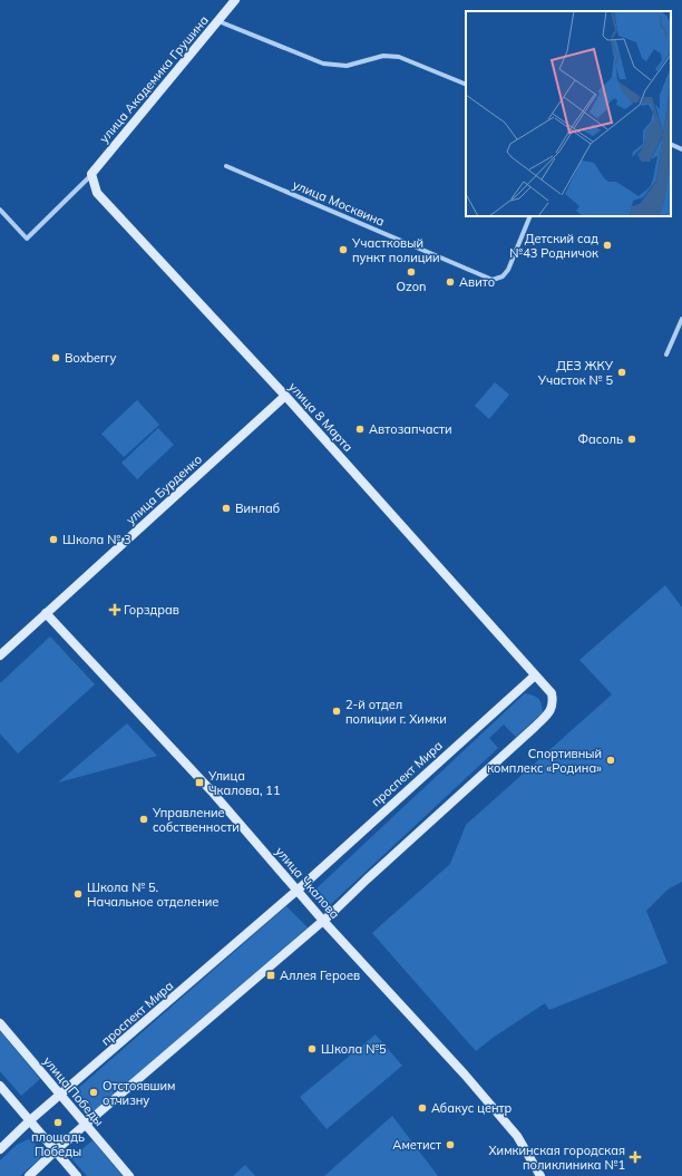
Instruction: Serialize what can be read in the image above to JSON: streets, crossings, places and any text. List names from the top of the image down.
{
  "streets": {
    "street": [
      "улица Академика Грушина",
      "улица Москвина",
      "улица 8 Марта",
      "улица Бурденко",
      "проспект Мира",
      "улица Чкалова",
      "улица Победы"
    ]
  },
  "crossings": [
    ["улица Академика Грушина", "улица 8 Марта"],
    ["улица 8 Марта", "улица Бурденко"],
    ["улица 8 Марта", "проспект Мира"],
    ["улица Бурденко", "улица Чкалова"],
    ["проспект Мира", "улица Чкалова"],
    ["проспект Мира", "улица Победы"]
  ],
  "places": {
    "other": [
      "Детский сад №43 Родничок",
      "Участковый пункт полиции",
      "Ozon",
      "Авито",
      "Boxberry",
      "ДЕЗ ЖКУ Участок № 5",
      "Автозапчасти",
      "Фасоль",
      "Винлаб",
      "Школа № 3",
      "2-й отдел полиции г. Химки",
      "Спортивный комплекс «Родина»",
      "Управление собственности",
      "Школа № 5. Начальное отделение",
      "Школа №5",
      "Отстоявшим отчизну",
      "Абакус центр",
      "площадь Победы",
      "Аметист"
    ],
    "health": ["Горздрав", "Химкинская городская поликлиника №1"],
    "transit": ["Улица Чкалова, 11", "Аллея Героев"]
  }
}
